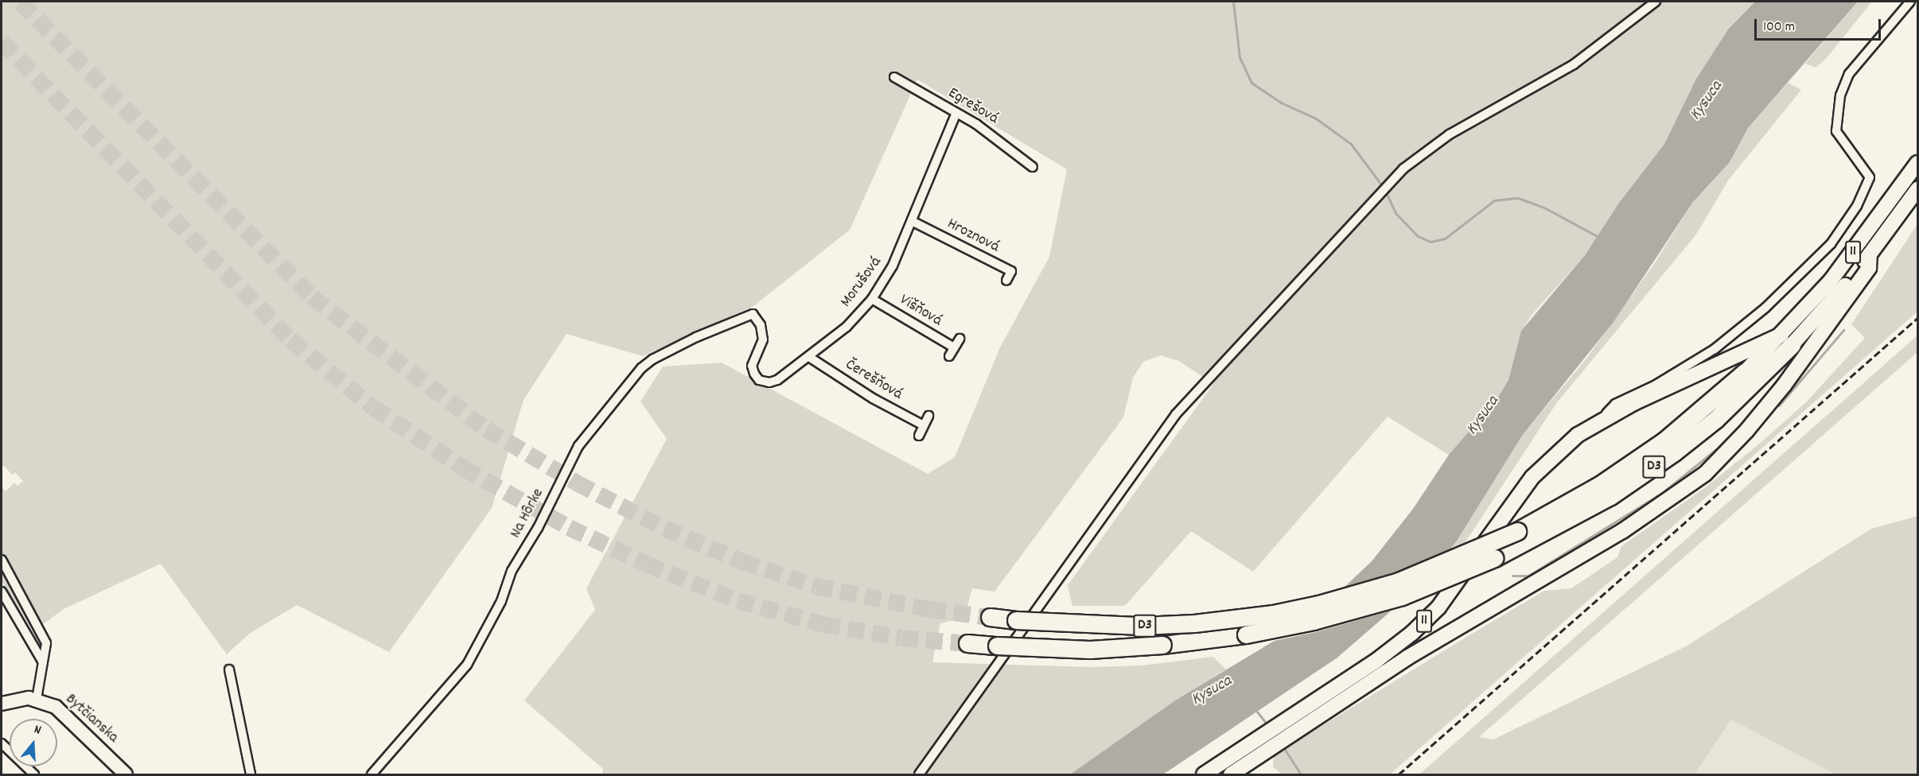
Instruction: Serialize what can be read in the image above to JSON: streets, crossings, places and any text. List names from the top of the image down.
{
  "streets": {
    "highway": ["D3"],
    "main road": ["11", "Bytčianska"],
    "street": [
      "Egrešová",
      "Hroznová",
      "Morušová",
      "Višňová",
      "Čerešňová",
      "Na Hôrke"
    ]
  },
  "crossings": [
    ["Egrešová", "Morušová"],
    ["Hroznová", "Morušová"],
    ["11", "D3"],
    ["Morušová", "Višňová"],
    ["Morušová", "Čerešňová"],
    ["Morušová", "Na Hôrke"]
  ],
  "water": ["Kysuca"],
  "scale_bar": "100 m",
  "north": "top"
}
